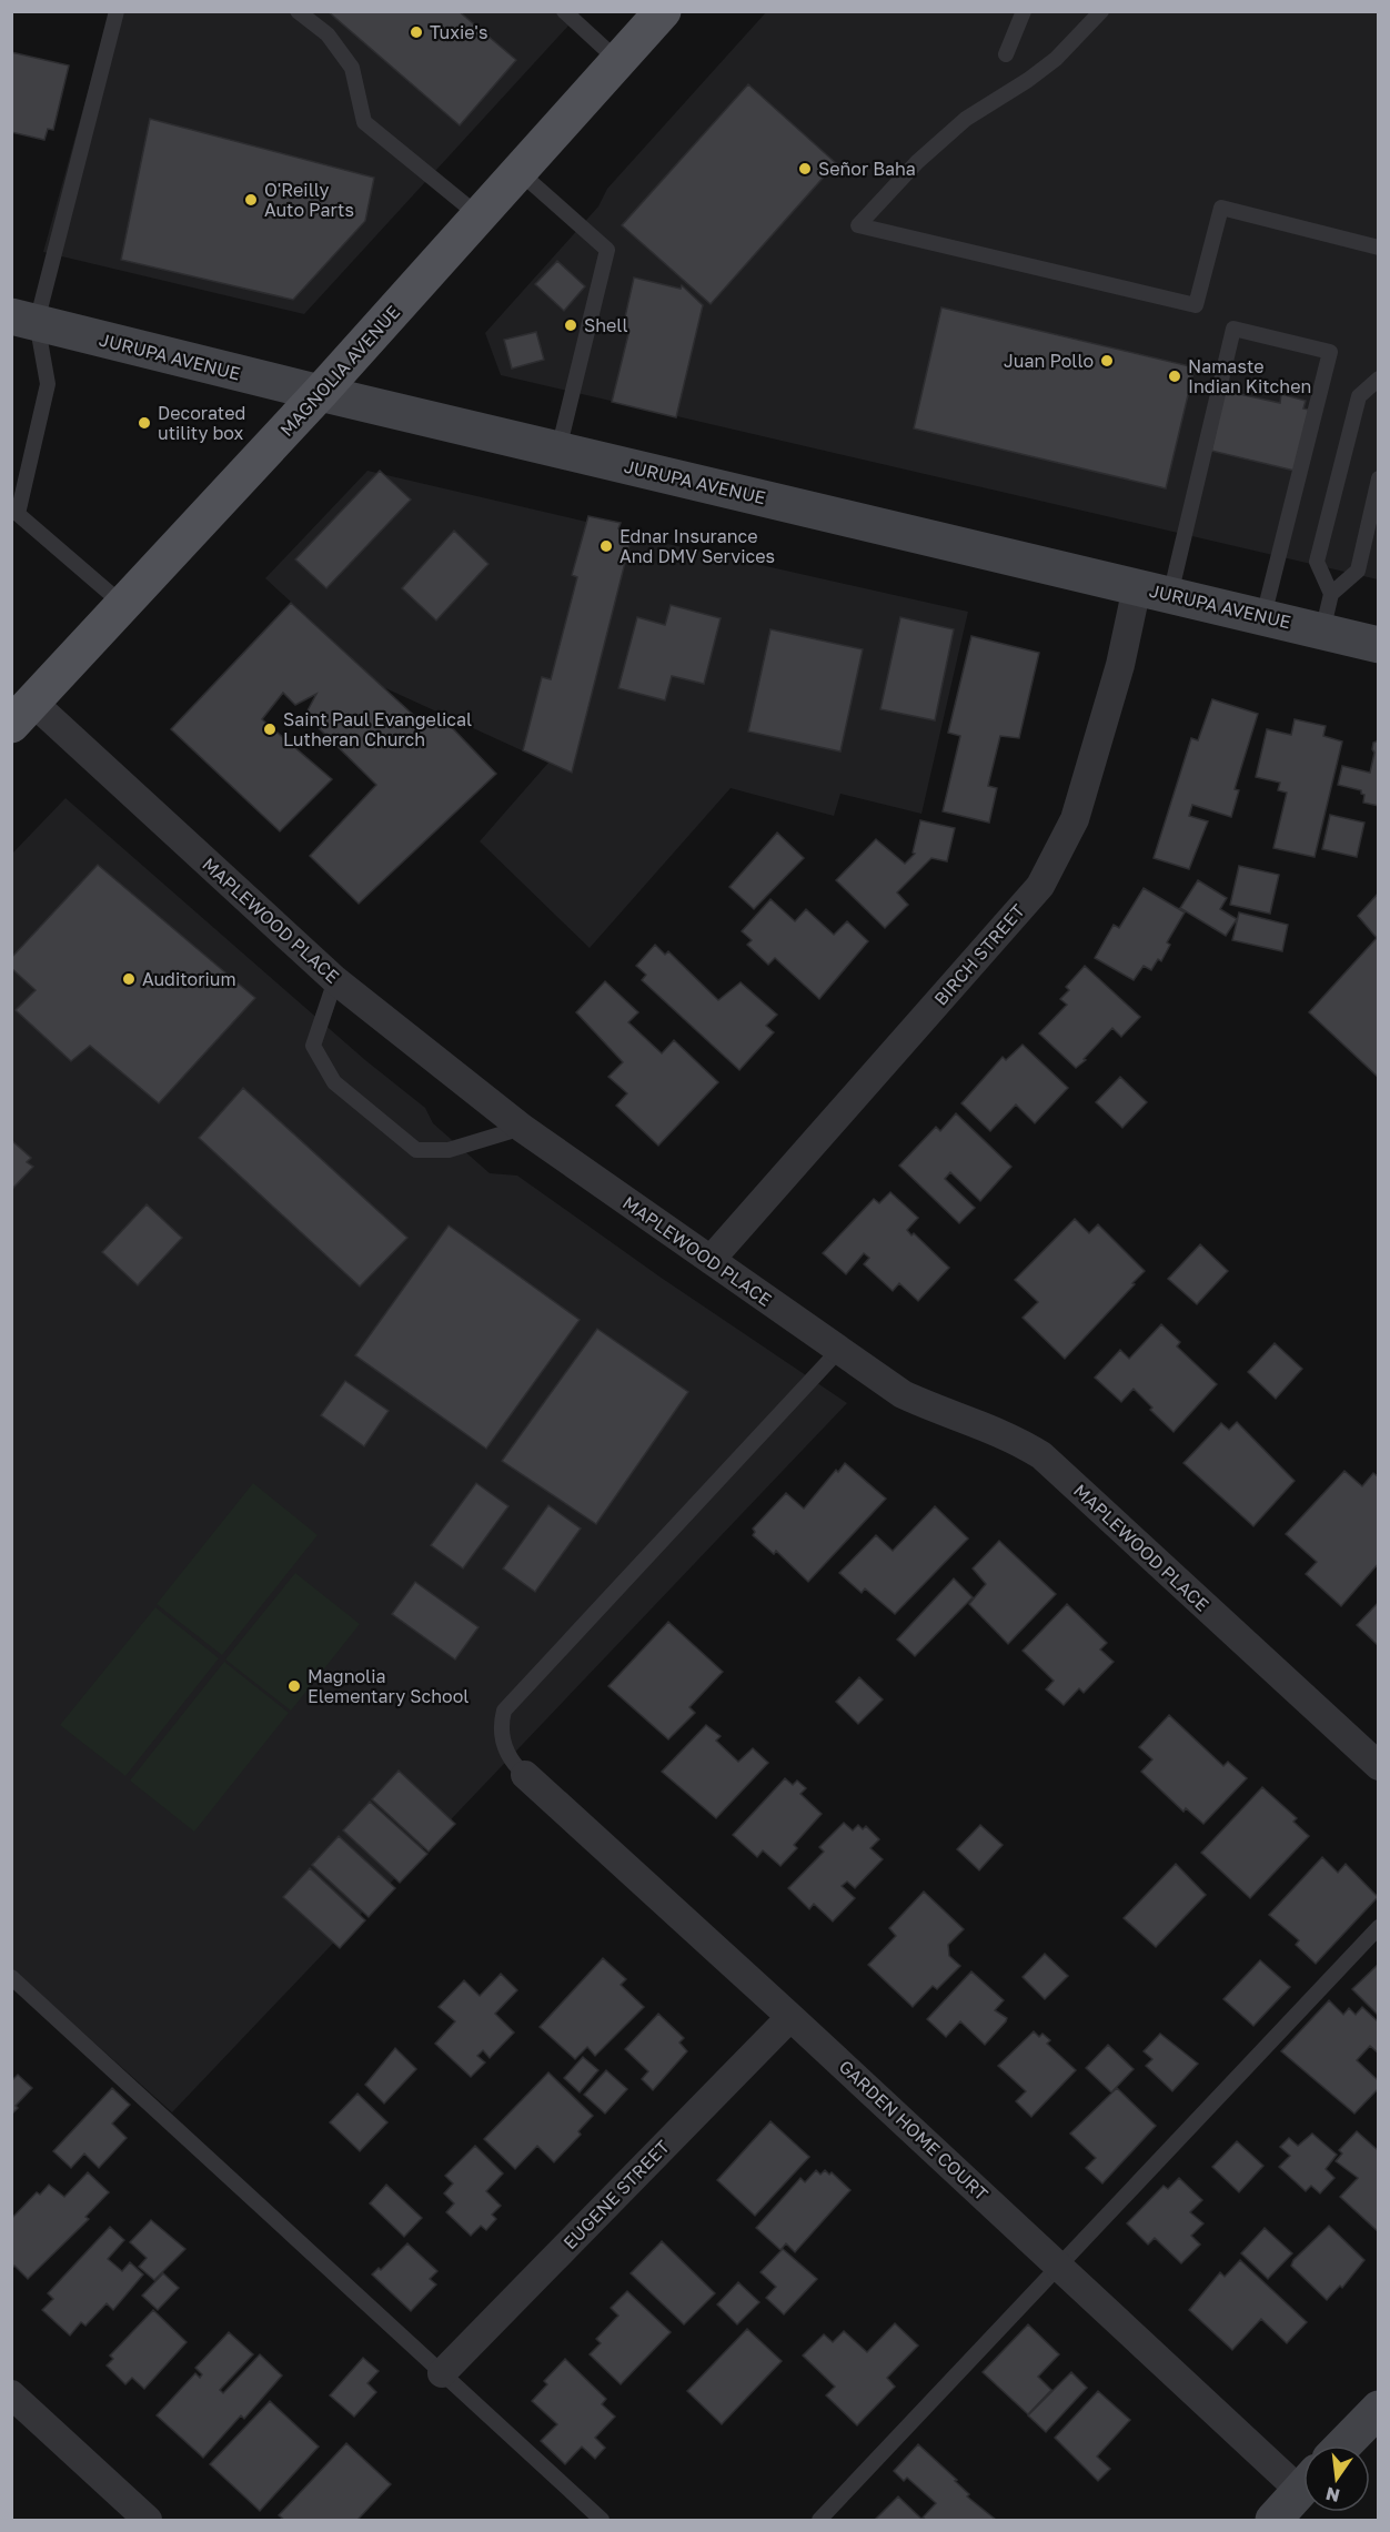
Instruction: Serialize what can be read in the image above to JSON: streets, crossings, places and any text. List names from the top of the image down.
{
  "streets": {
    "main road": ["JURUPA AVENUE", "MAGNOLIA AVENUE"],
    "street": [
      "MAPLEWOOD PLACE",
      "BIRCH STREET",
      "GARDEN HOME COURT",
      "EUGENE STREET"
    ]
  },
  "crossings": [
    ["JURUPA AVENUE", "MAGNOLIA AVENUE"],
    ["JURUPA AVENUE", "BIRCH STREET"],
    ["MAGNOLIA AVENUE", "MAPLEWOOD PLACE"],
    ["MAPLEWOOD PLACE", "BIRCH STREET"],
    ["GARDEN HOME COURT", "EUGENE STREET"]
  ],
  "places": [
    "Tuxie's",
    "Señor Baha",
    "O'Reilly Auto Parts",
    "Shell",
    "Juan Pollo",
    "Namaste Indian Kitchen",
    "Decorated utility box",
    "Ednar Insurance And DMV Services",
    "Saint Paul Evangelical Lutheran Church",
    "Auditorium",
    "Magnolia Elementary School"
  ],
  "north": "bottom"
}
